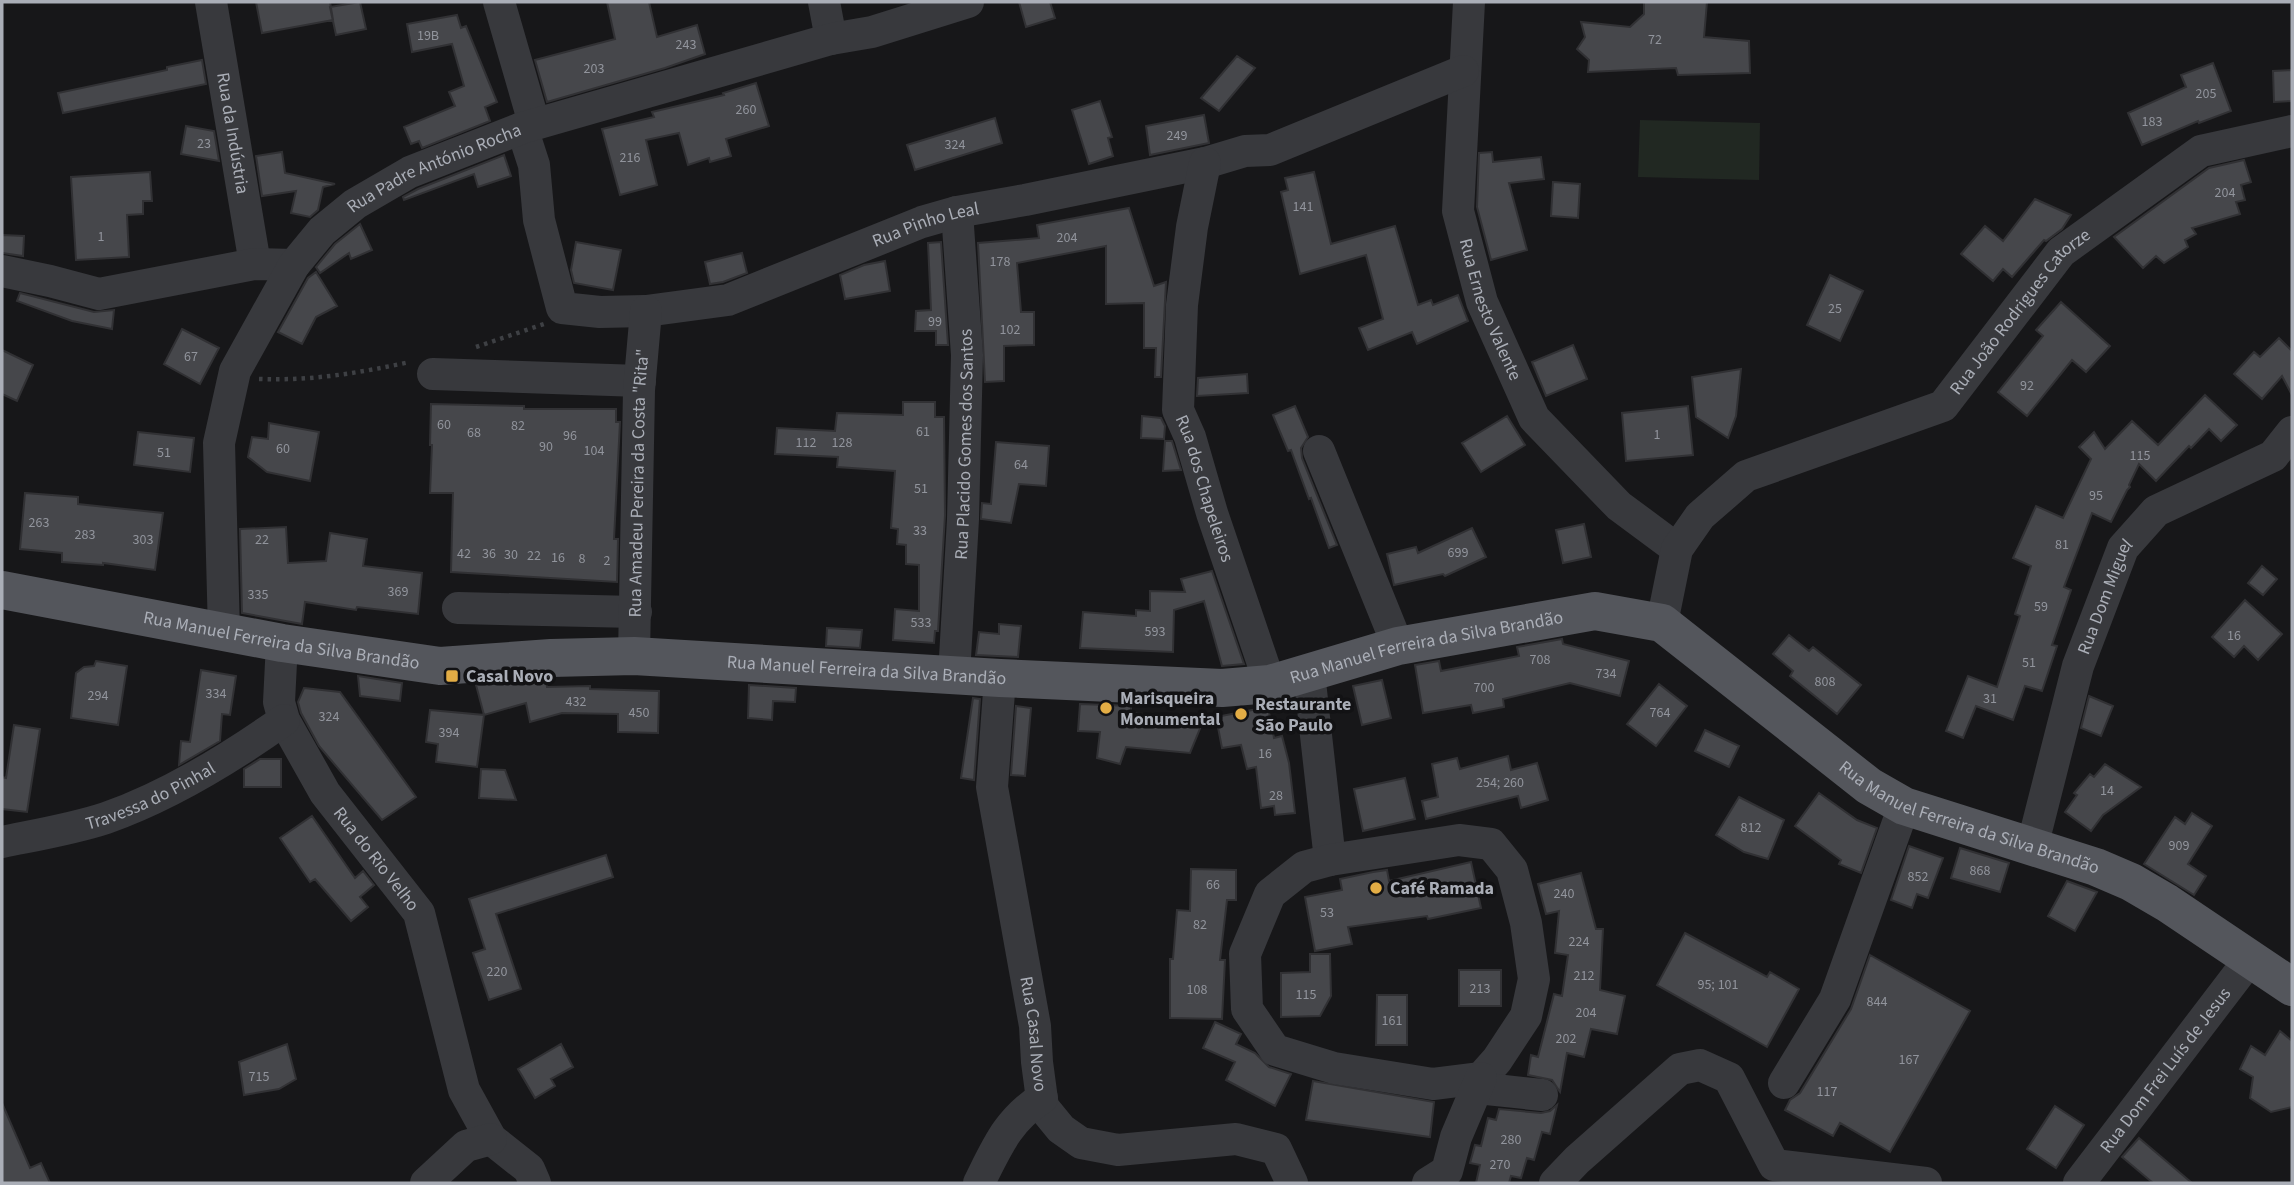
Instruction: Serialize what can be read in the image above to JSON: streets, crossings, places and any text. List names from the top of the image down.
{
  "streets": {
    "main road": ["Rua Manuel Ferreira da Silva Brandão"],
    "street": [
      "Rua da Indústria",
      "Rua Padre António Rocha",
      "Rua Pinho Leal",
      "Rua Ernesto Valente",
      "Rua João Rodrigues Catorze",
      "Rua Placido Gomes dos Santos",
      "Rua Amadeu Pereira da Costa \"Rita\"",
      "Rua dos Chapeleiros",
      "Rua Dom Miguel",
      "Travessa do Pinhal",
      "Rua do Rio Velho",
      "Rua Casal Novo",
      "Rua Dom Frei Luís de Jesus"
    ]
  },
  "crossings": [
    ["Rua Padre António Rocha", "Rua Manuel Ferreira da Silva Brandão"],
    ["Rua Pinho Leal", "Rua Ernesto Valente"],
    ["Rua Pinho Leal", "Rua Placido Gomes dos Santos"],
    ["Rua Pinho Leal", "Rua Amadeu Pereira da Costa \"Rita\""],
    ["Rua Pinho Leal", "Rua dos Chapeleiros"],
    ["Rua Ernesto Valente", "Rua João Rodrigues Catorze"],
    ["Rua João Rodrigues Catorze", "Rua Manuel Ferreira da Silva Brandão"],
    ["Rua Placido Gomes dos Santos", "Rua Manuel Ferreira da Silva Brandão"],
    ["Rua Amadeu Pereira da Costa \"Rita\"", "Rua Manuel Ferreira da Silva Brandão"],
    ["Rua dos Chapeleiros", "Rua Manuel Ferreira da Silva Brandão"],
    ["Rua Dom Miguel", "Rua Manuel Ferreira da Silva Brandão"],
    ["Rua Manuel Ferreira da Silva Brandão", "Rua do Rio Velho"],
    ["Rua Manuel Ferreira da Silva Brandão", "Rua Casal Novo"],
    ["Rua Manuel Ferreira da Silva Brandão", "Rua Dom Frei Luís de Jesus"],
    ["Travessa do Pinhal", "Rua do Rio Velho"]
  ],
  "places": {
    "transit": ["Casal Novo"],
    "other": ["Marisqueira Monumental", "Restaurante São Paulo", "Café Ramada"]
  },
  "house_numbers": [
    "19B",
    "72",
    "243",
    "203",
    "205",
    "260",
    "183",
    "249",
    "23",
    "324",
    "216",
    "204",
    "141",
    "1",
    "204",
    "178",
    "25",
    "99",
    "102",
    "67",
    "92",
    "60",
    "82",
    "61",
    "68",
    "1",
    "96",
    "112",
    "128",
    "90",
    "60",
    "104",
    "51",
    "115",
    "64",
    "51",
    "95",
    "263",
    "33",
    "283",
    "303",
    "22",
    "81",
    "699",
    "42",
    "36",
    "30",
    "22",
    "16",
    "8",
    "2",
    "369",
    "335",
    "59",
    "533",
    "593",
    "16",
    "708",
    "51",
    "734",
    "808",
    "700",
    "334",
    "294",
    "31",
    "432",
    "450",
    "764",
    "324",
    "394",
    "16",
    "254; 260",
    "14",
    "28",
    "812",
    "909",
    "868",
    "852",
    "66",
    "240",
    "53",
    "82",
    "224",
    "220",
    "212",
    "95; 101",
    "213",
    "108",
    "115",
    "844",
    "204",
    "161",
    "202",
    "167",
    "715",
    "117",
    "280",
    "270"
  ]
}
